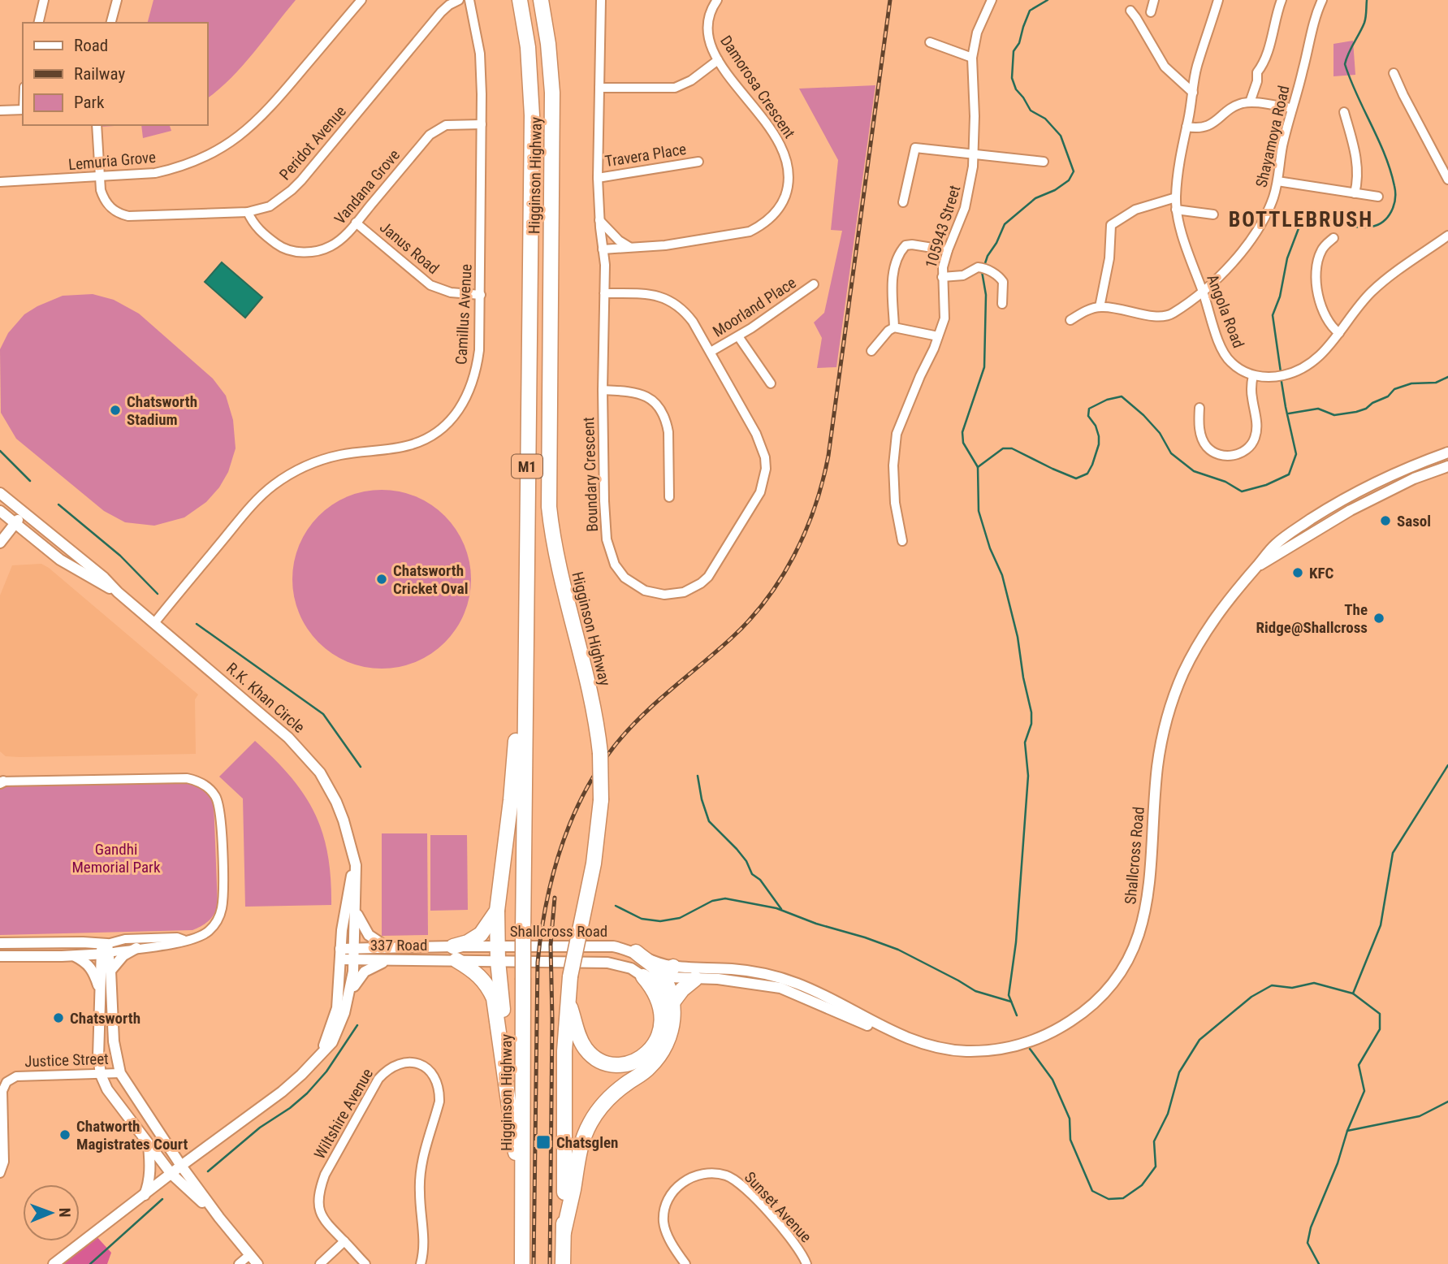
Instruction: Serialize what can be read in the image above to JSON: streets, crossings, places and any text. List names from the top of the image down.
{
  "streets": {
    "highway": ["Higginson Highway", "M1"],
    "street": [
      "Damorosa Crescent",
      "Shayamoya Road",
      "Peridot Avenue",
      "Travera Place",
      "Lemuria Grove",
      "Vandana Grove",
      "105943 Street",
      "Janus Road",
      "Moorland Place",
      "Angola Road",
      "Camillus Avenue",
      "Boundary Crescent",
      "R.K. Khan Circle",
      "Shallcross Road",
      "337 Road",
      "Justice Street",
      "Wiltshire Avenue",
      "Sunset Avenue"
    ]
  },
  "crossings": [
    ["Shayamoya Road", "Angola Road"],
    ["Peridot Avenue", "Lemuria Grove"],
    ["Peridot Avenue", "Vandana Grove"],
    ["Vandana Grove", "Janus Road"],
    ["Vandana Grove", "Camillus Avenue"],
    ["Janus Road", "Camillus Avenue"],
    ["Moorland Place", "Boundary Crescent"],
    ["Camillus Avenue", "R.K. Khan Circle"],
    ["R.K. Khan Circle", "337 Road"],
    ["Shallcross Road", "337 Road"]
  ],
  "districts": ["BOTTLEBRUSH"],
  "parks": ["Gandhi Memorial Park"],
  "places": {
    "other": [
      "Chatsworth Stadium",
      "Sasol",
      "KFC",
      "Chatsworth Cricket Oval",
      "The Ridge@Shallcross",
      "Chatsworth",
      "Chatworth Magistrates Court"
    ],
    "transit": ["Chatsglen"]
  },
  "legend": ["Road", "Railway", "Park"],
  "north": "right"
}
